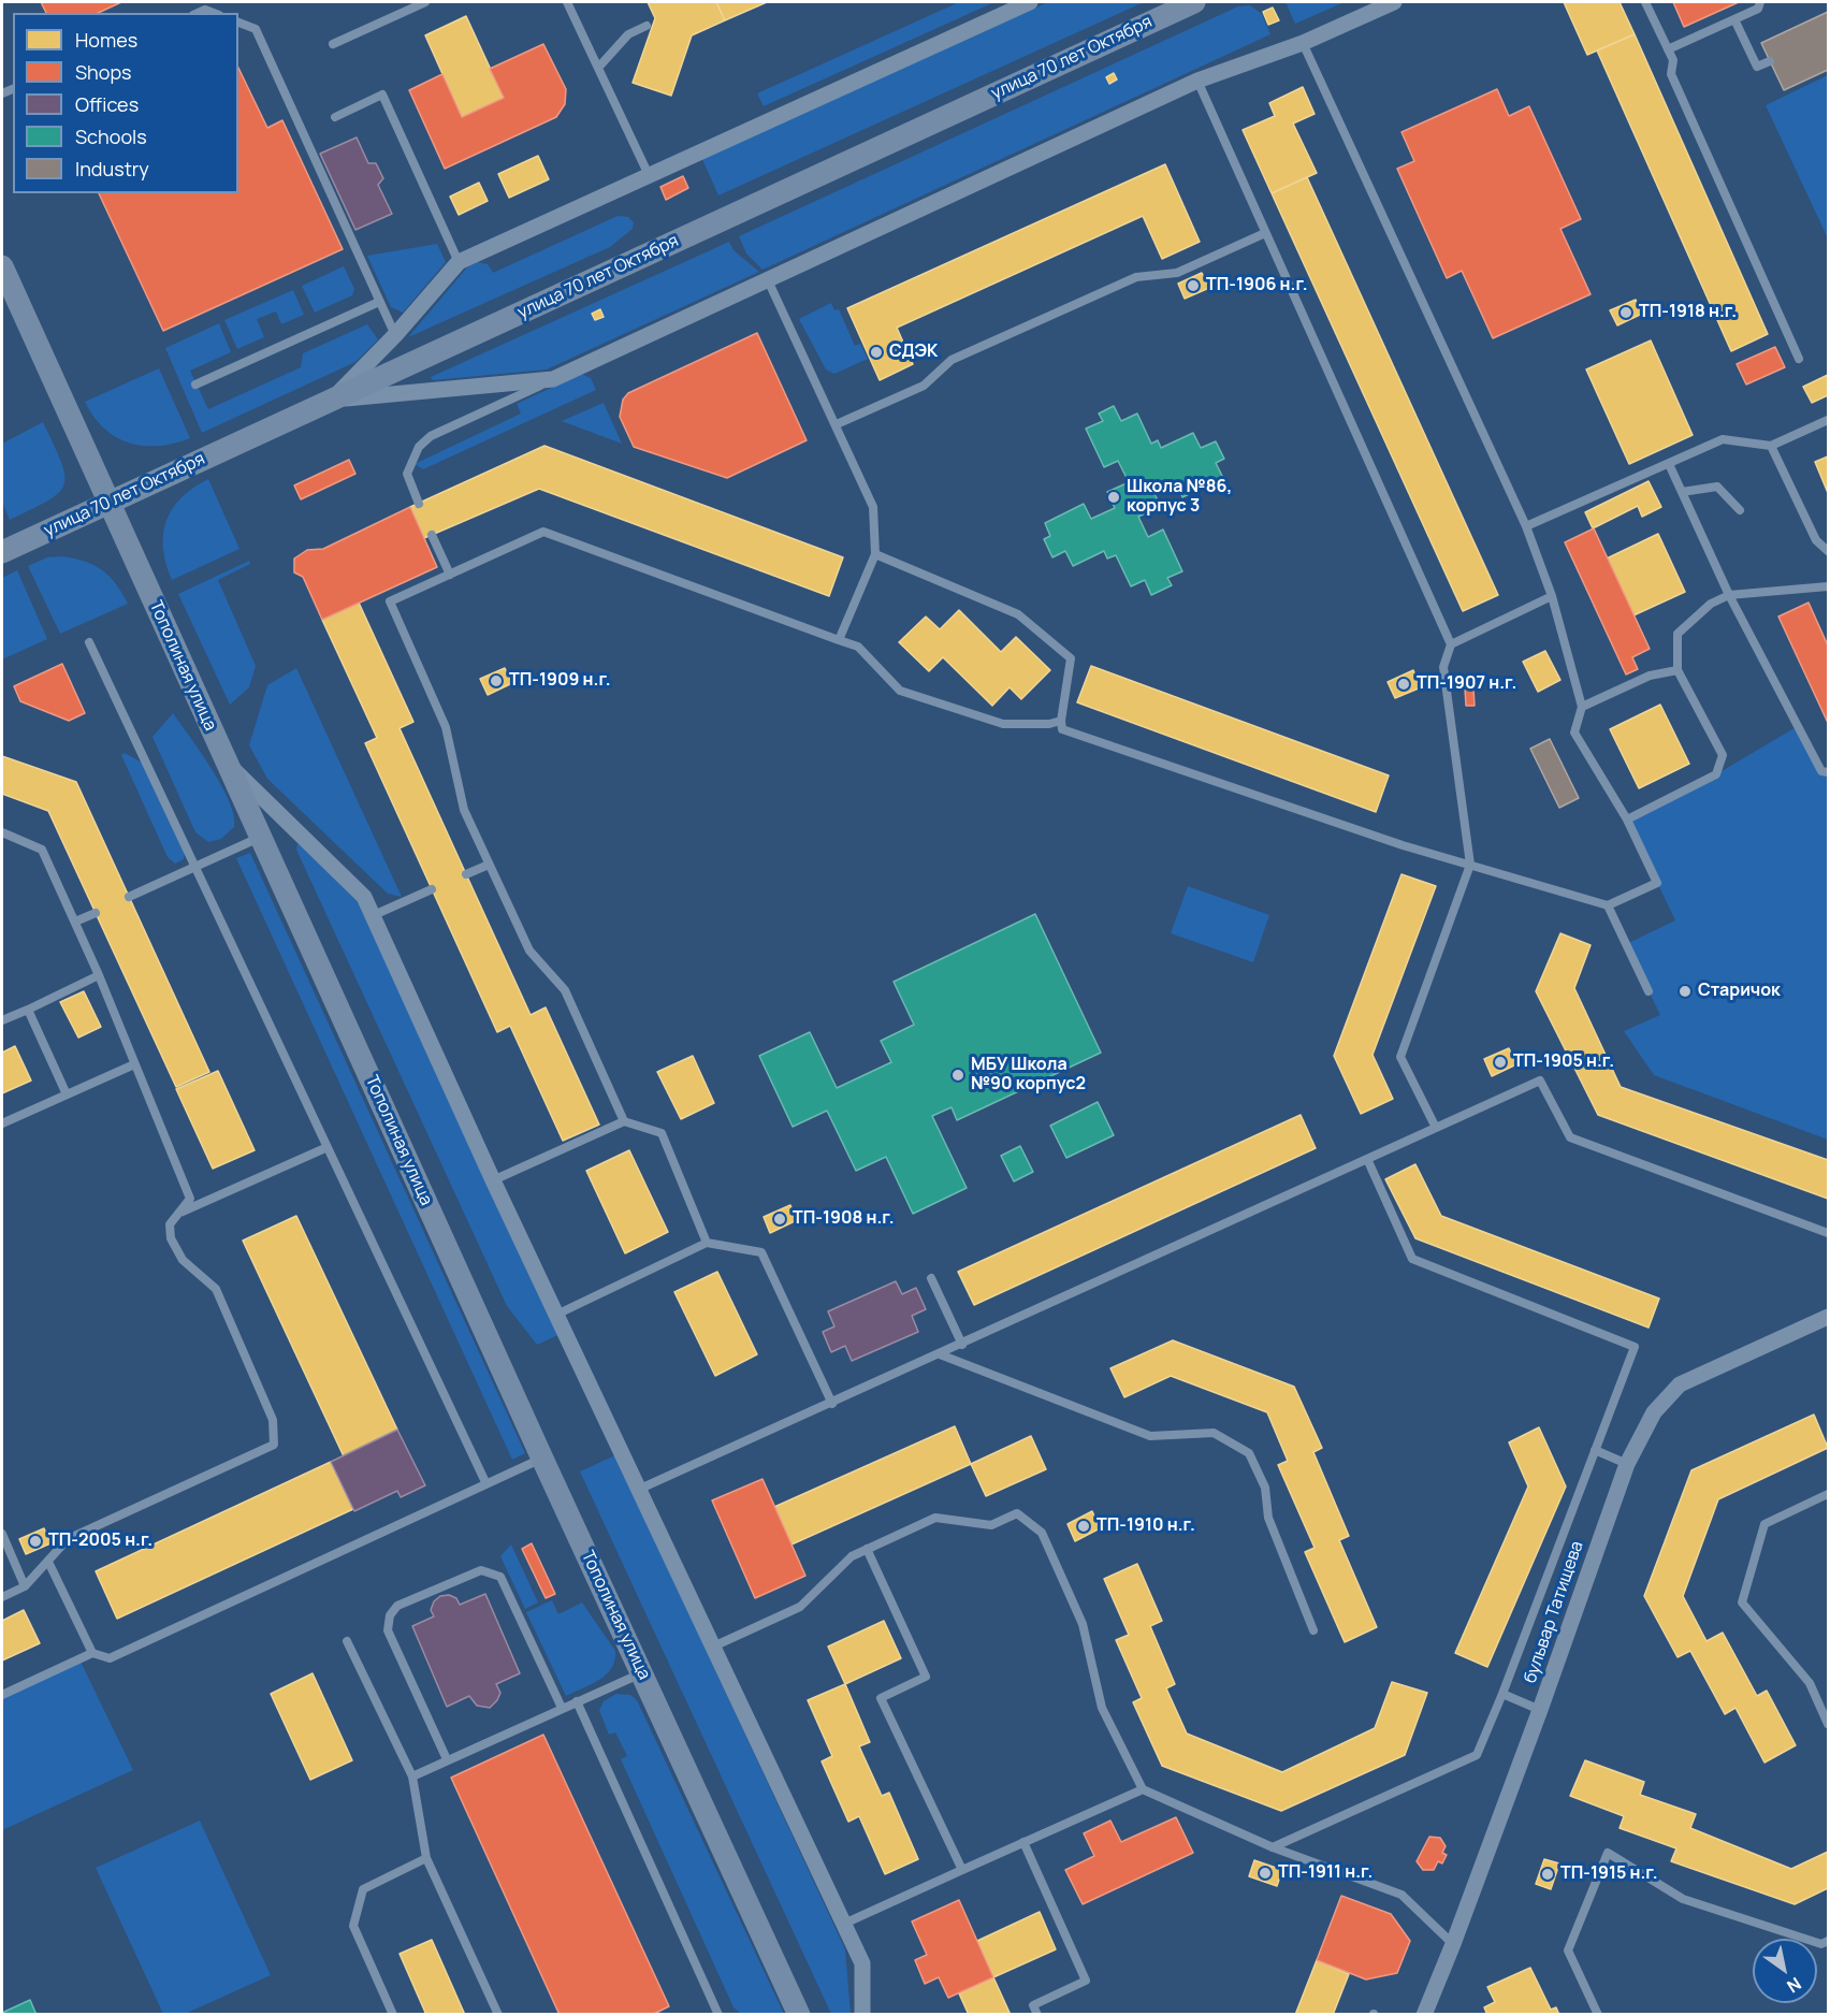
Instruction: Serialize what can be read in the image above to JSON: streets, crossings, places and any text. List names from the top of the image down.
{
  "streets": {
    "main road": ["улица 70 лет Октября", "Тополиная улица"],
    "street": ["бульвар Татищева"]
  },
  "crossings": [
    ["улица 70 лет Октября", "Тополиная улица"]
  ],
  "places": [
    "ТП-1906 н.г.",
    "ТП-1918 н.г.",
    "СДЭК",
    "Школа №86, корпус 3",
    "ТП-1909 н.г.",
    "ТП-1907 н.г.",
    "Старичок",
    "ТП-1905 н.г.",
    "МБУ Школа №90 корпус2",
    "ТП-1908 н.г.",
    "ТП-1910 н.г.",
    "ТП-2005 н.г.",
    "ТП-1911 н.г.",
    "ТП-1915 н.г."
  ],
  "legend": [
    "Homes",
    "Shops",
    "Offices",
    "Schools",
    "Industry"
  ],
  "north": "bottom right"
}
